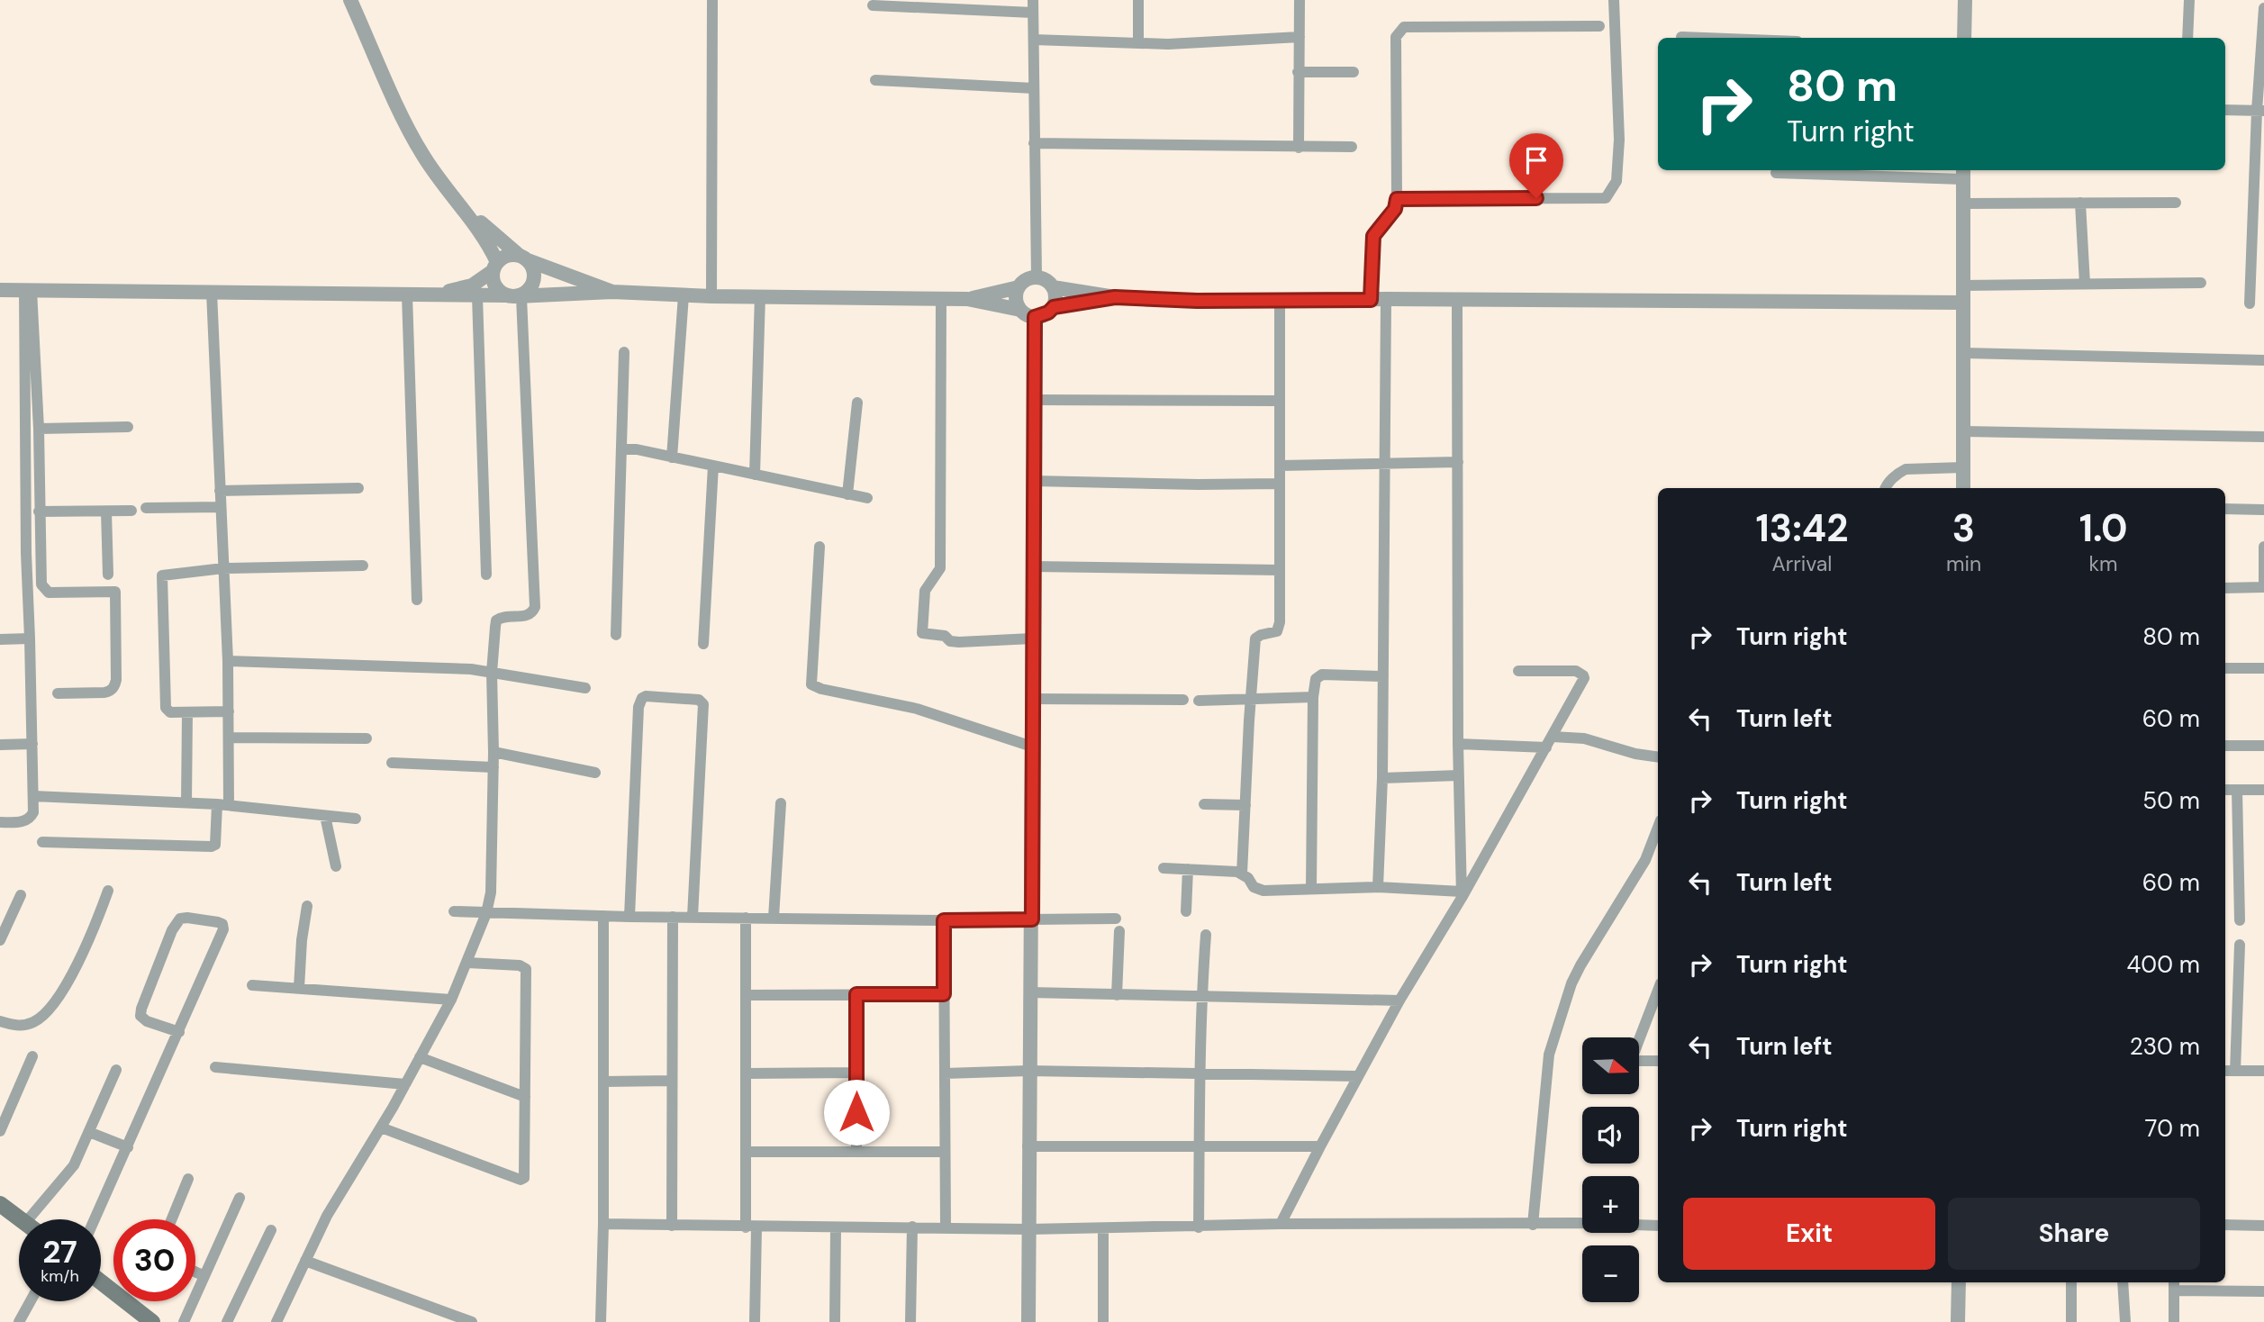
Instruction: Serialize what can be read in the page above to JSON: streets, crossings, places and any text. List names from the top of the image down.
{
  "north": "right",
  "page": {
    "turn": ["80 m", "Turn right"],
    "eta": [
      "13:42",
      "Arrival",
      "3",
      "min",
      "1.0",
      "km"
    ],
    "list": [
      {
        "name": "Turn right",
        "value": "80 m"
      },
      {
        "name": "Turn left",
        "value": "60 m"
      },
      {
        "name": "Turn right",
        "value": "50 m"
      },
      {
        "name": "Turn left",
        "value": "60 m"
      },
      {
        "name": "Turn right",
        "value": "400 m"
      },
      {
        "name": "Turn left",
        "value": "230 m"
      },
      {
        "name": "Turn right",
        "value": "70 m"
      }
    ],
    "map_buttons": ["+", "−"],
    "buttons": ["Exit", "Share"],
    "speed": "27 km/h",
    "limit": "30"
  }
}
